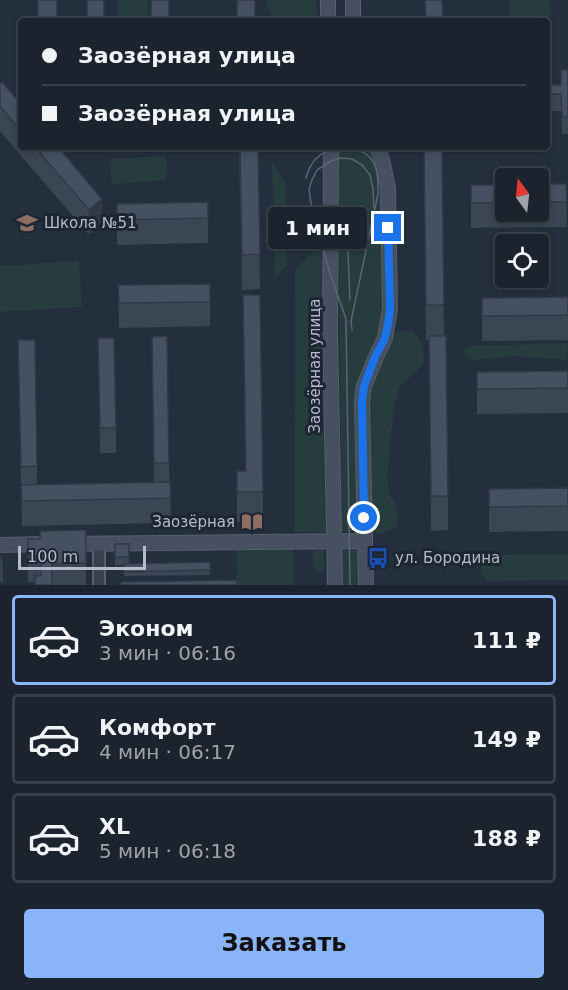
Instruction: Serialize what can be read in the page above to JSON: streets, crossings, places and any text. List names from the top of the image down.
{
  "streets": {
    "main road": ["Заозёрная улица"]
  },
  "places": {
    "school or university": ["Школа №51"],
    "library": ["Заозёрная"],
    "bus stop": ["ул. Бородина"]
  },
  "scale_bar": "100 m",
  "north": "top",
  "page": {
    "banner": ["Заозёрная улица", "Заозёрная улица"],
    "bubble": "1 мин",
    "scale": "100 m",
    "list": [
      {
        "name": "Эконом",
        "note": "3 мин · 06:16",
        "value": "111 ₽"
      },
      {
        "name": "Комфорт",
        "note": "4 мин · 06:17",
        "value": "149 ₽"
      },
      {
        "name": "XL",
        "note": "5 мин · 06:18",
        "value": "188 ₽"
      }
    ],
    "buttons": "Заказать"
  }
}
